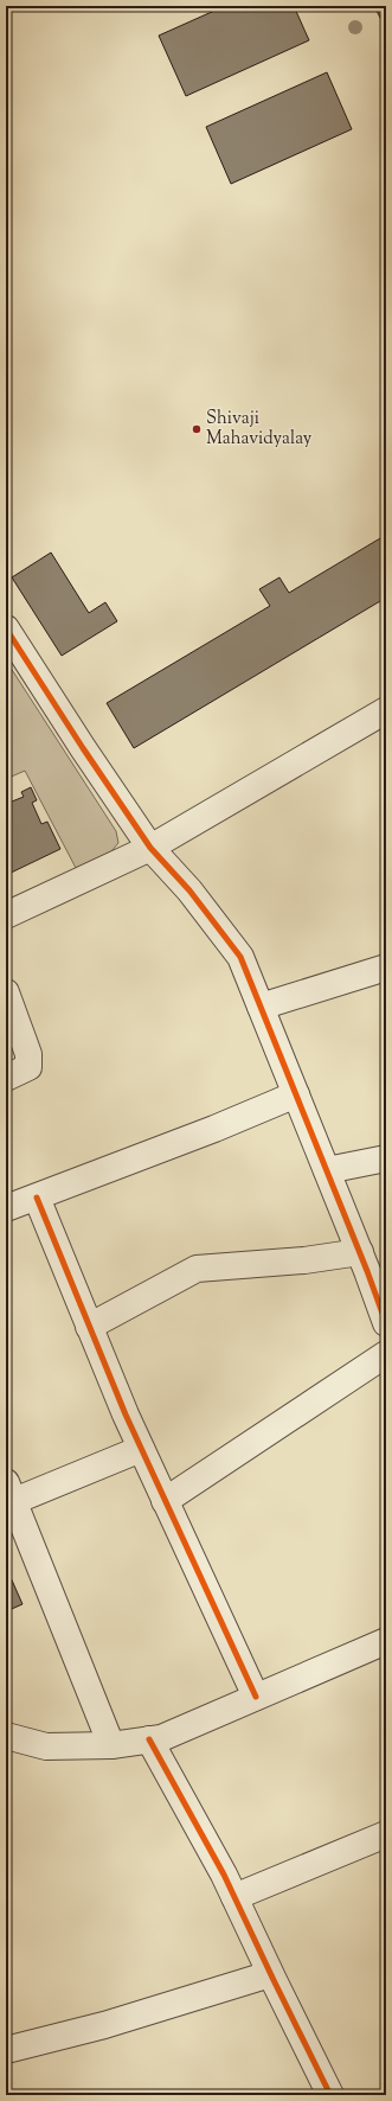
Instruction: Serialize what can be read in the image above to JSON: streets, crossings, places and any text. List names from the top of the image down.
{
  "places": ["Shivaji Mahavidyalay"]
}
